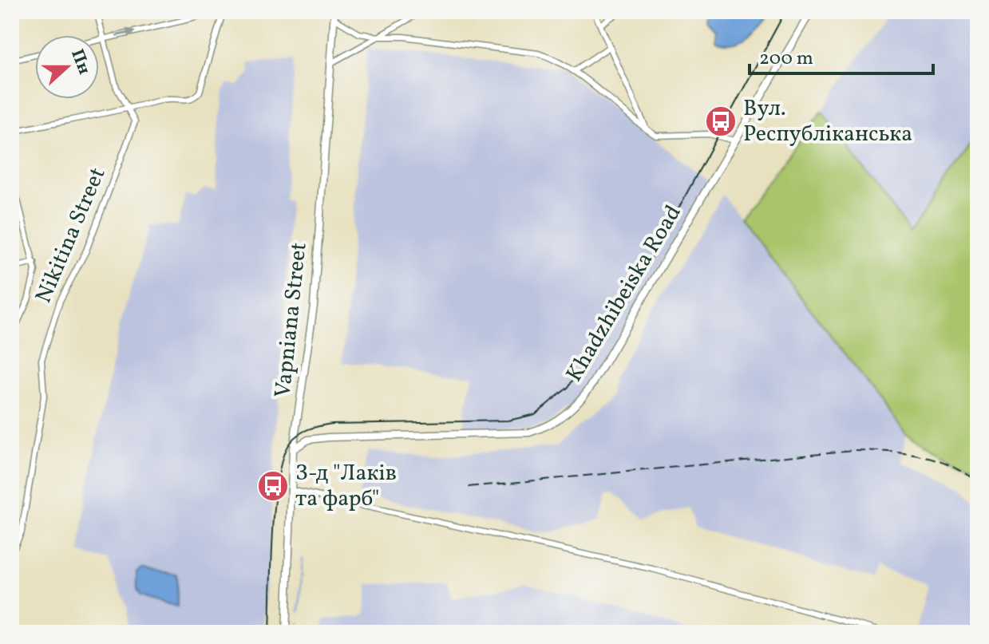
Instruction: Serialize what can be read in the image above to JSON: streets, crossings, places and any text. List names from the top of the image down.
{
  "streets": {
    "street": ["Nikitina Street", "Khadzhibeiska Road", "Vapniana Street"]
  },
  "crossings": [
    ["Khadzhibeiska Road", "Vapniana Street"]
  ],
  "places": {
    "bus stop": ["Вул. Республіканська", "З-д \"Лаків та фарб\""]
  },
  "scale_bar": "200 m",
  "north": "right"
}
